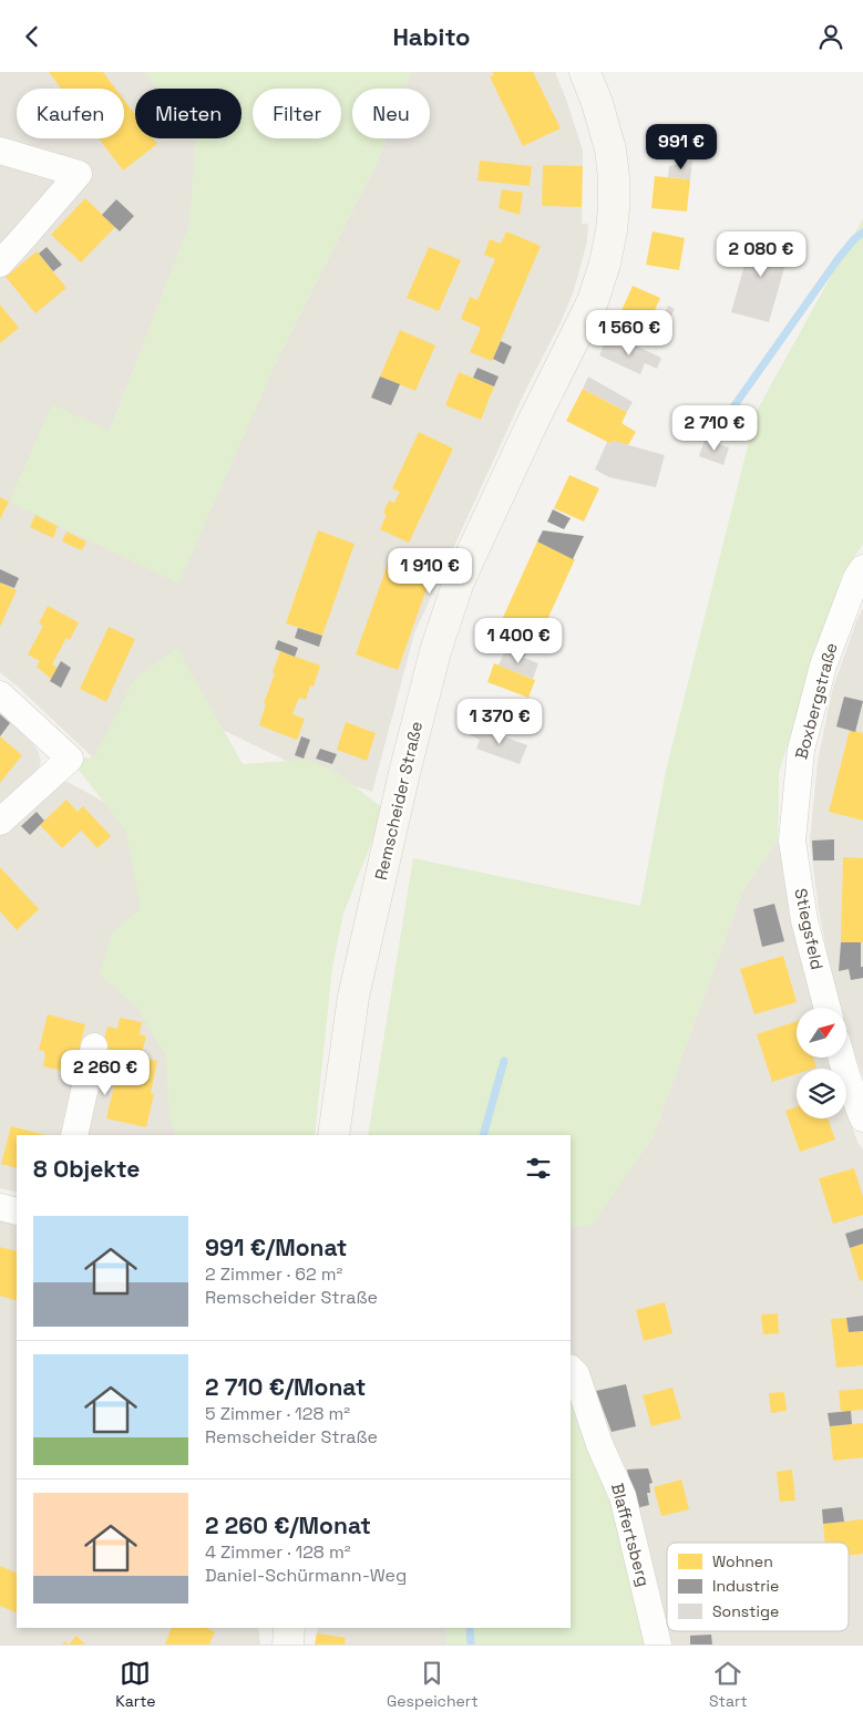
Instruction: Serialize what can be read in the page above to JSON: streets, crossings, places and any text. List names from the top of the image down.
{
  "streets": {
    "main road": ["Remscheider Straße"],
    "street": ["Boxbergstraße", "Stiegsfeld", "Blaffertsberg"]
  },
  "crossings": [
    ["Boxbergstraße", "Stiegsfeld"]
  ],
  "legend": ["Wohnen", "Industrie", "Sonstige"],
  "north": "top right",
  "page": {
    "header": "Habito",
    "chip": [
      "Kaufen",
      "Mieten",
      "Filter",
      "Neu"
    ],
    "price": [
      "991 €",
      "2 080 €",
      "1 560 €",
      "2 710 €",
      "1 910 €",
      "1 400 €",
      "1 370 €",
      "2 260 €"
    ],
    "heading": "8 Objekte",
    "list": [
      {
        "name": "991 €/Monat",
        "note": "2 Zimmer · 62 m² · Remscheider Straße"
      },
      {
        "name": "2 710 €/Monat",
        "note": "5 Zimmer · 128 m² · Remscheider Straße"
      },
      {
        "name": "2 260 €/Monat",
        "note": "4 Zimmer · 128 m² · Daniel-Schürmann-Weg"
      }
    ],
    "tabs": ["Karte", "Gespeichert", "Start"]
  }
}
